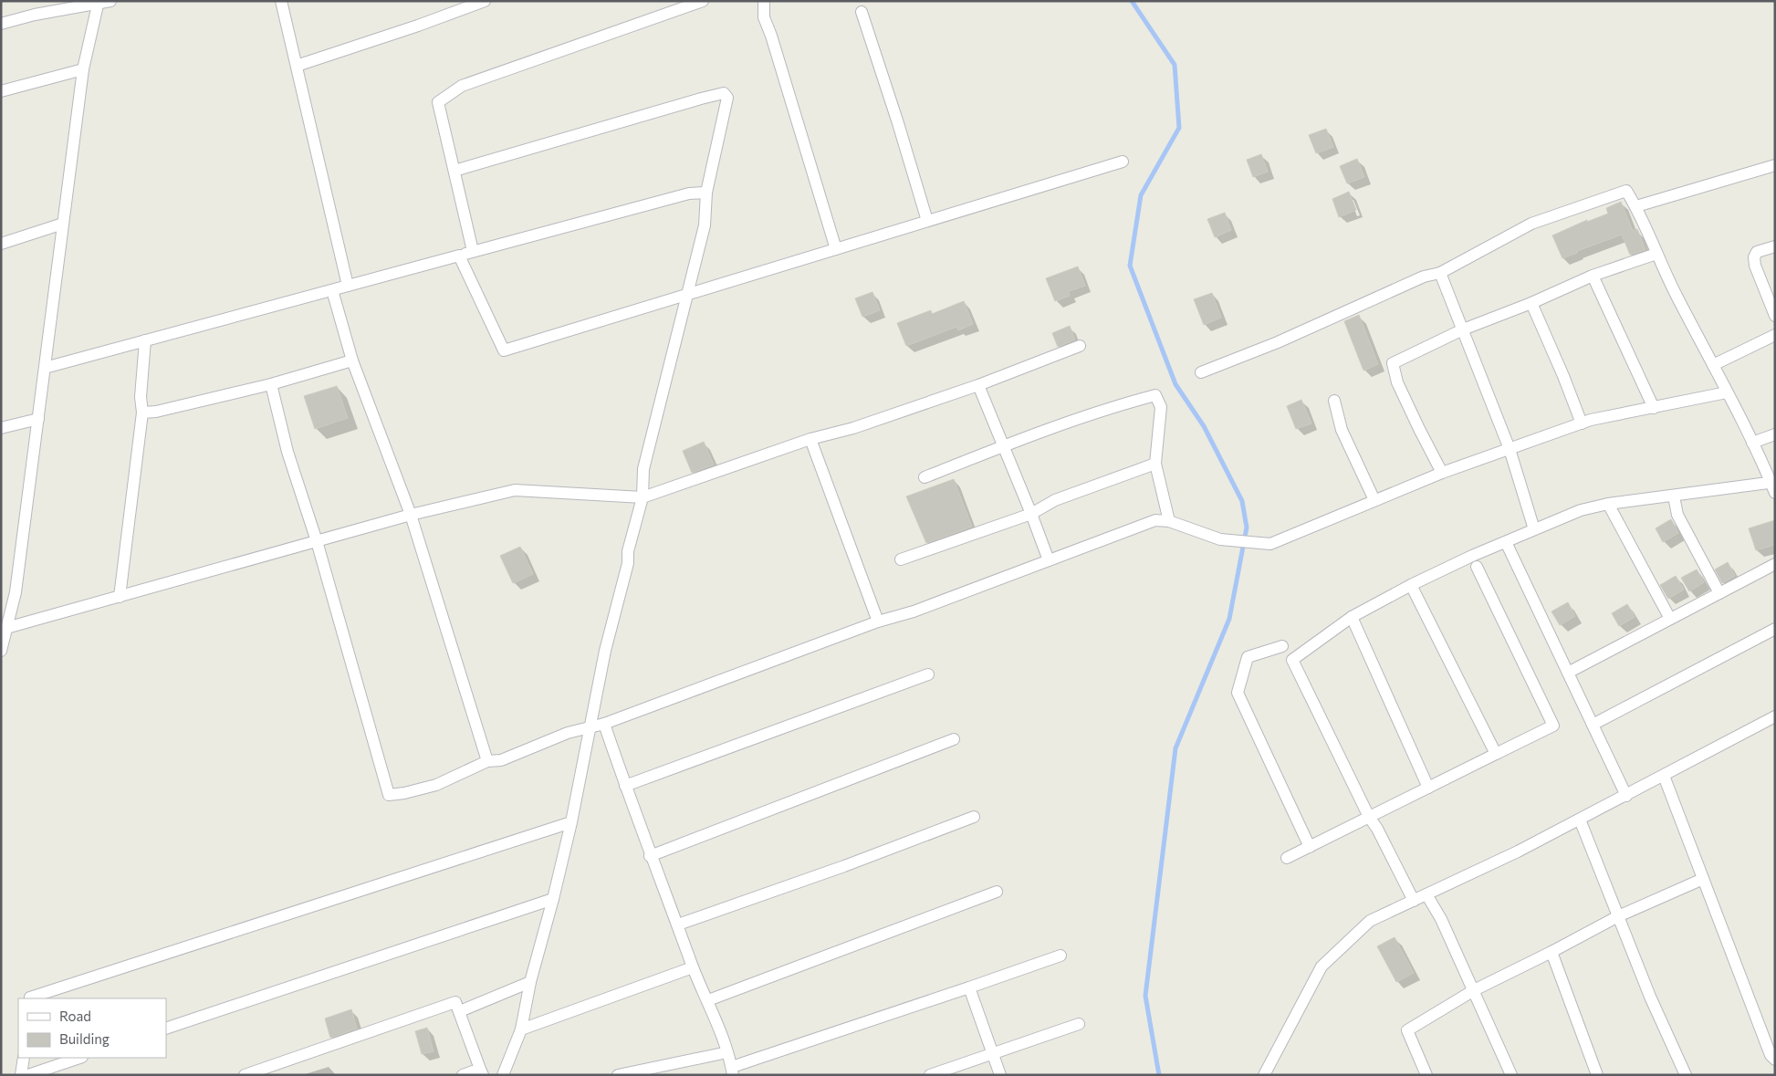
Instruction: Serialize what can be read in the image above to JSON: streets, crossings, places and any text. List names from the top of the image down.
{
  "legend": ["Road", "Building"]
}
